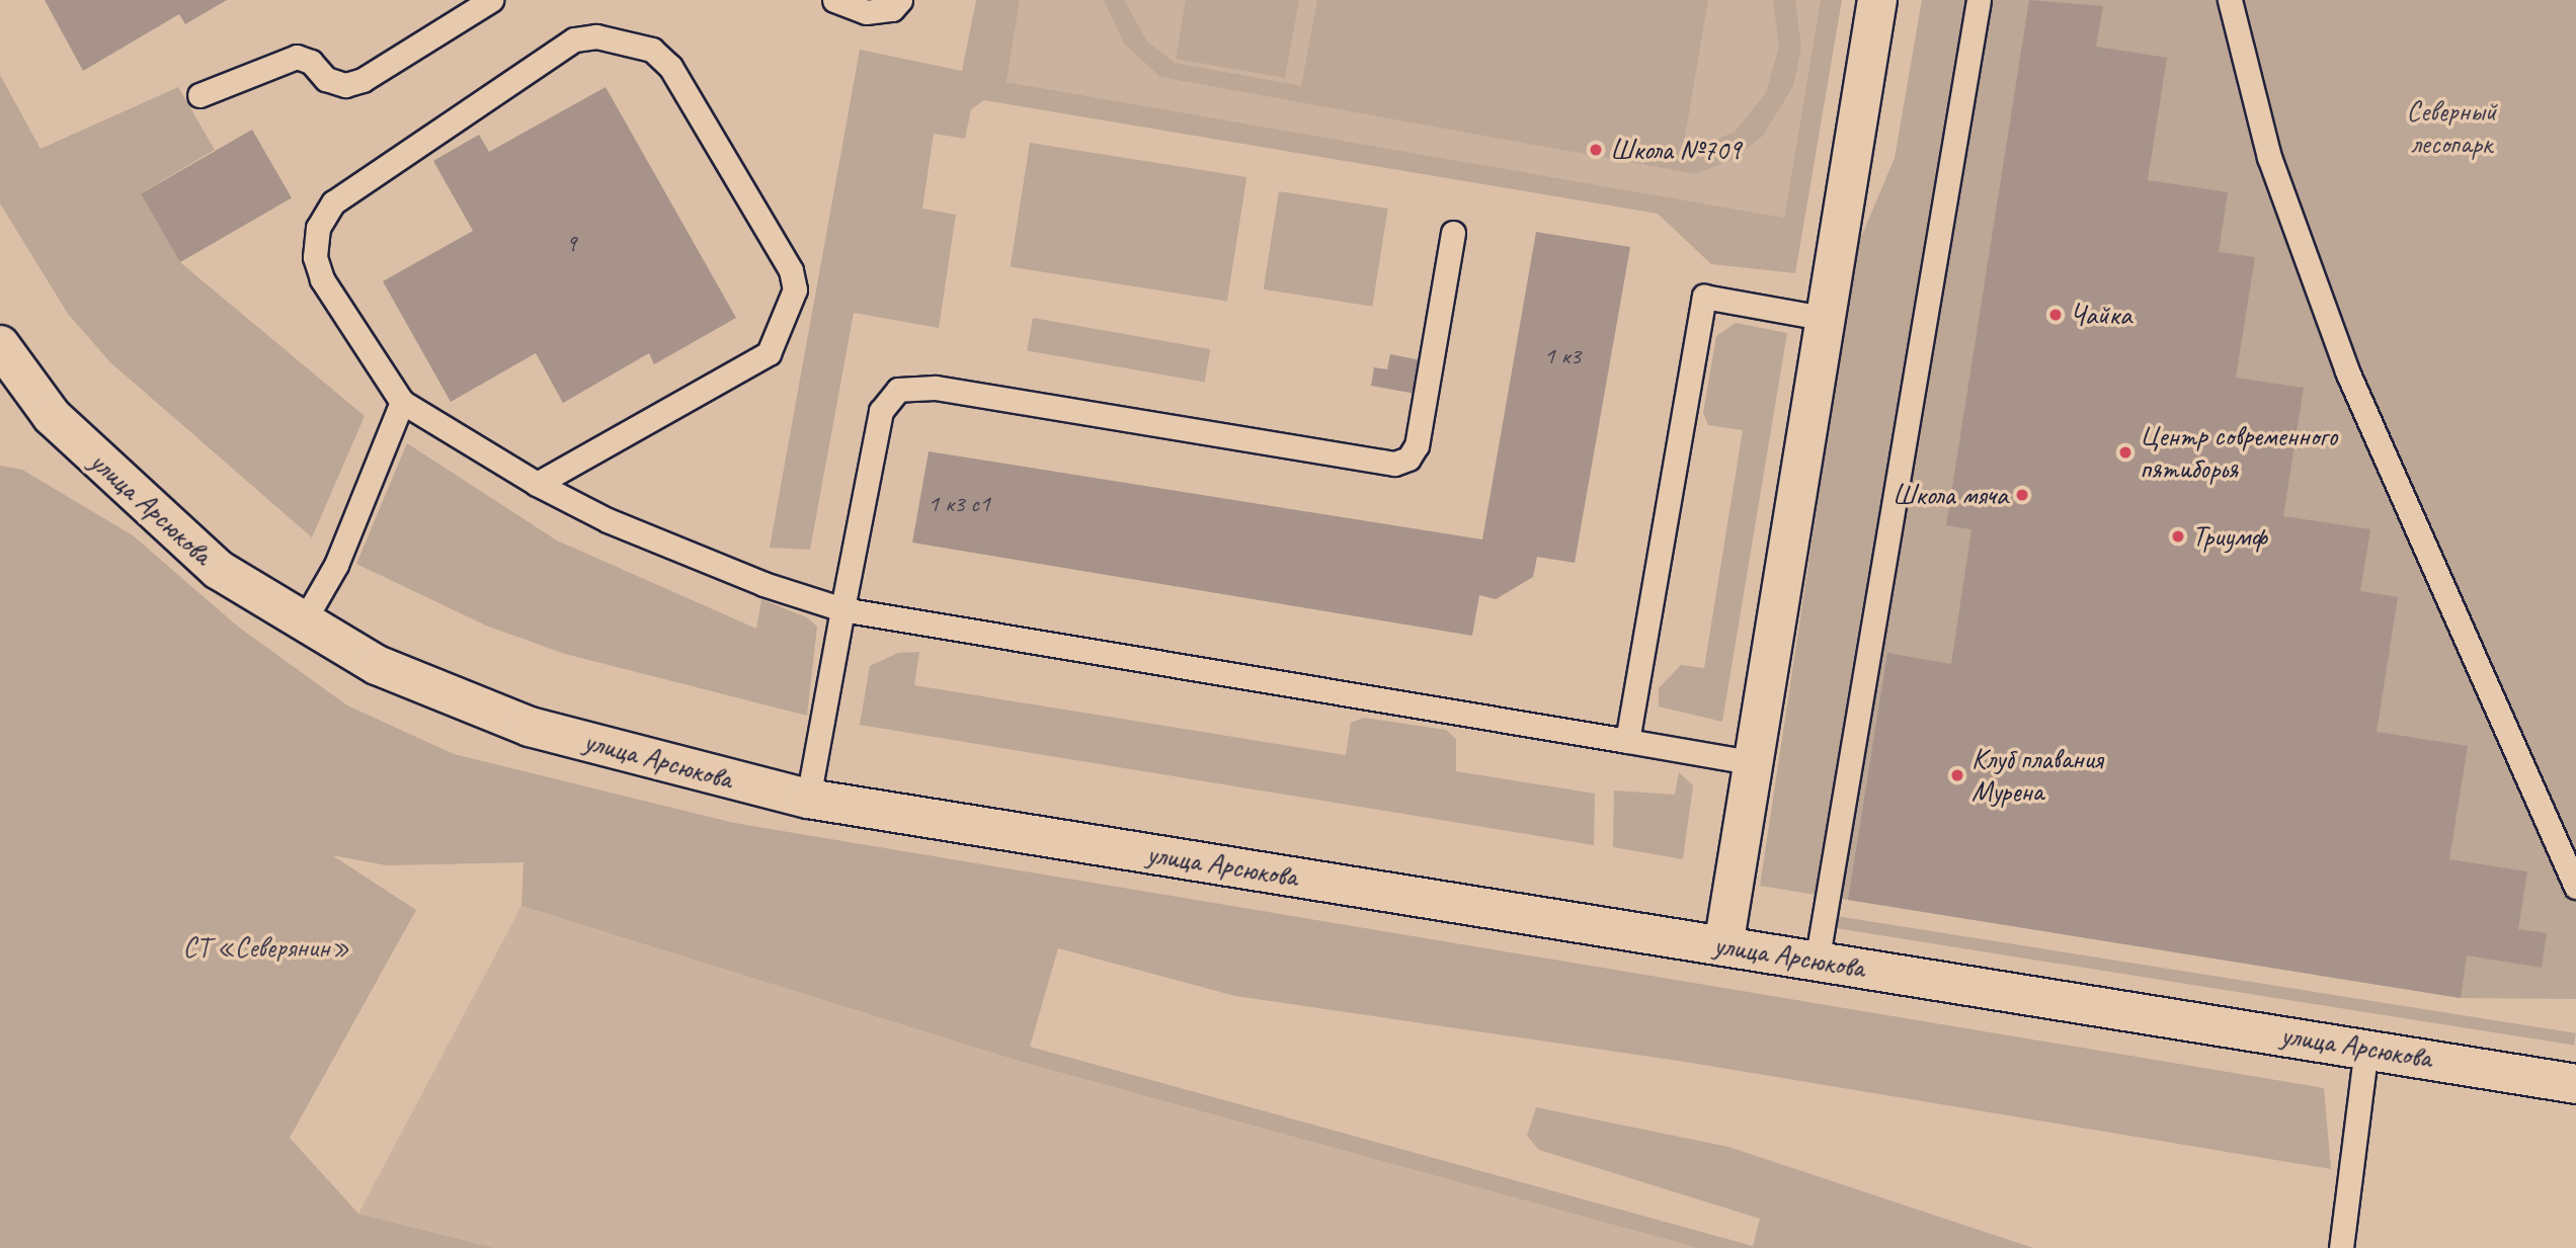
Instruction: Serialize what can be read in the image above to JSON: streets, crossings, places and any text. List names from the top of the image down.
{
  "streets": {
    "street": ["улица Арсюкова"]
  },
  "parks": ["Северный лесопарк", "СТ «Северянин»"],
  "places": [
    "Школа №709",
    "Чайка",
    "Центр современного пятиборья",
    "Школа мяча",
    "Триумф",
    "Клуб плавания Мурена"
  ],
  "house_numbers": ["9", "1 к3", "1 к3 с1"]
}
